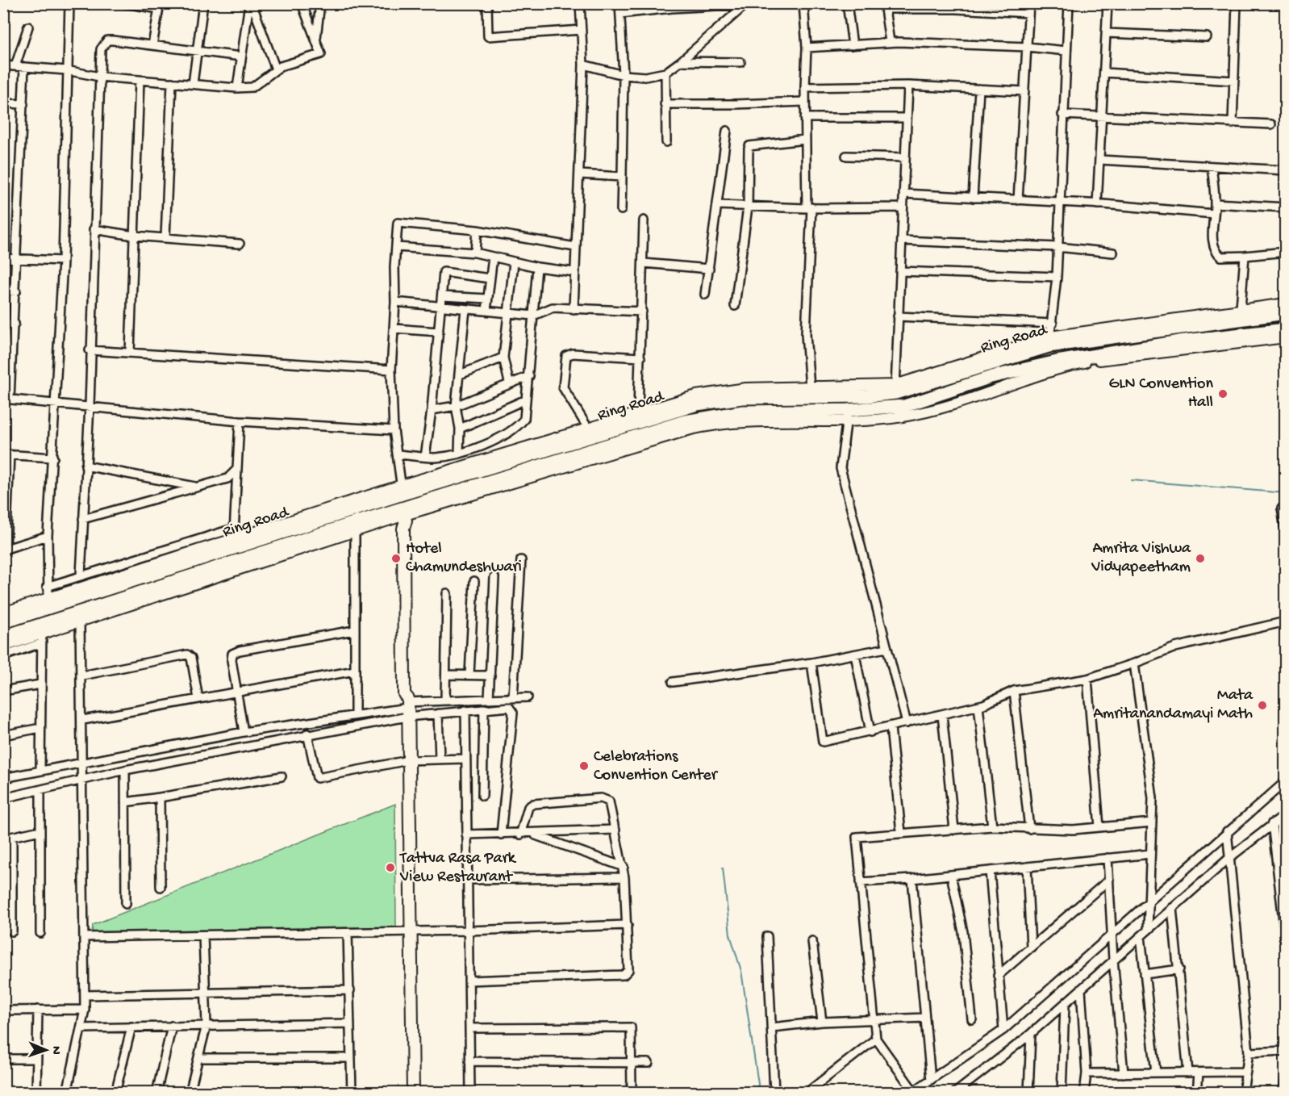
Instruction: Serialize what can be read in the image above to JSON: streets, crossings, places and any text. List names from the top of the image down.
{
  "streets": {
    "highway": ["Ring Road"]
  },
  "places": [
    "GLN Convention Hall",
    "Hotel Chamundeshwari",
    "Amrita Vishwa Vidyapeetham",
    "Mata Amritanandamayi Math",
    "Celebrations Convention Center",
    "Tattva Rasa Park View Restaurant"
  ],
  "north": "right"
}
